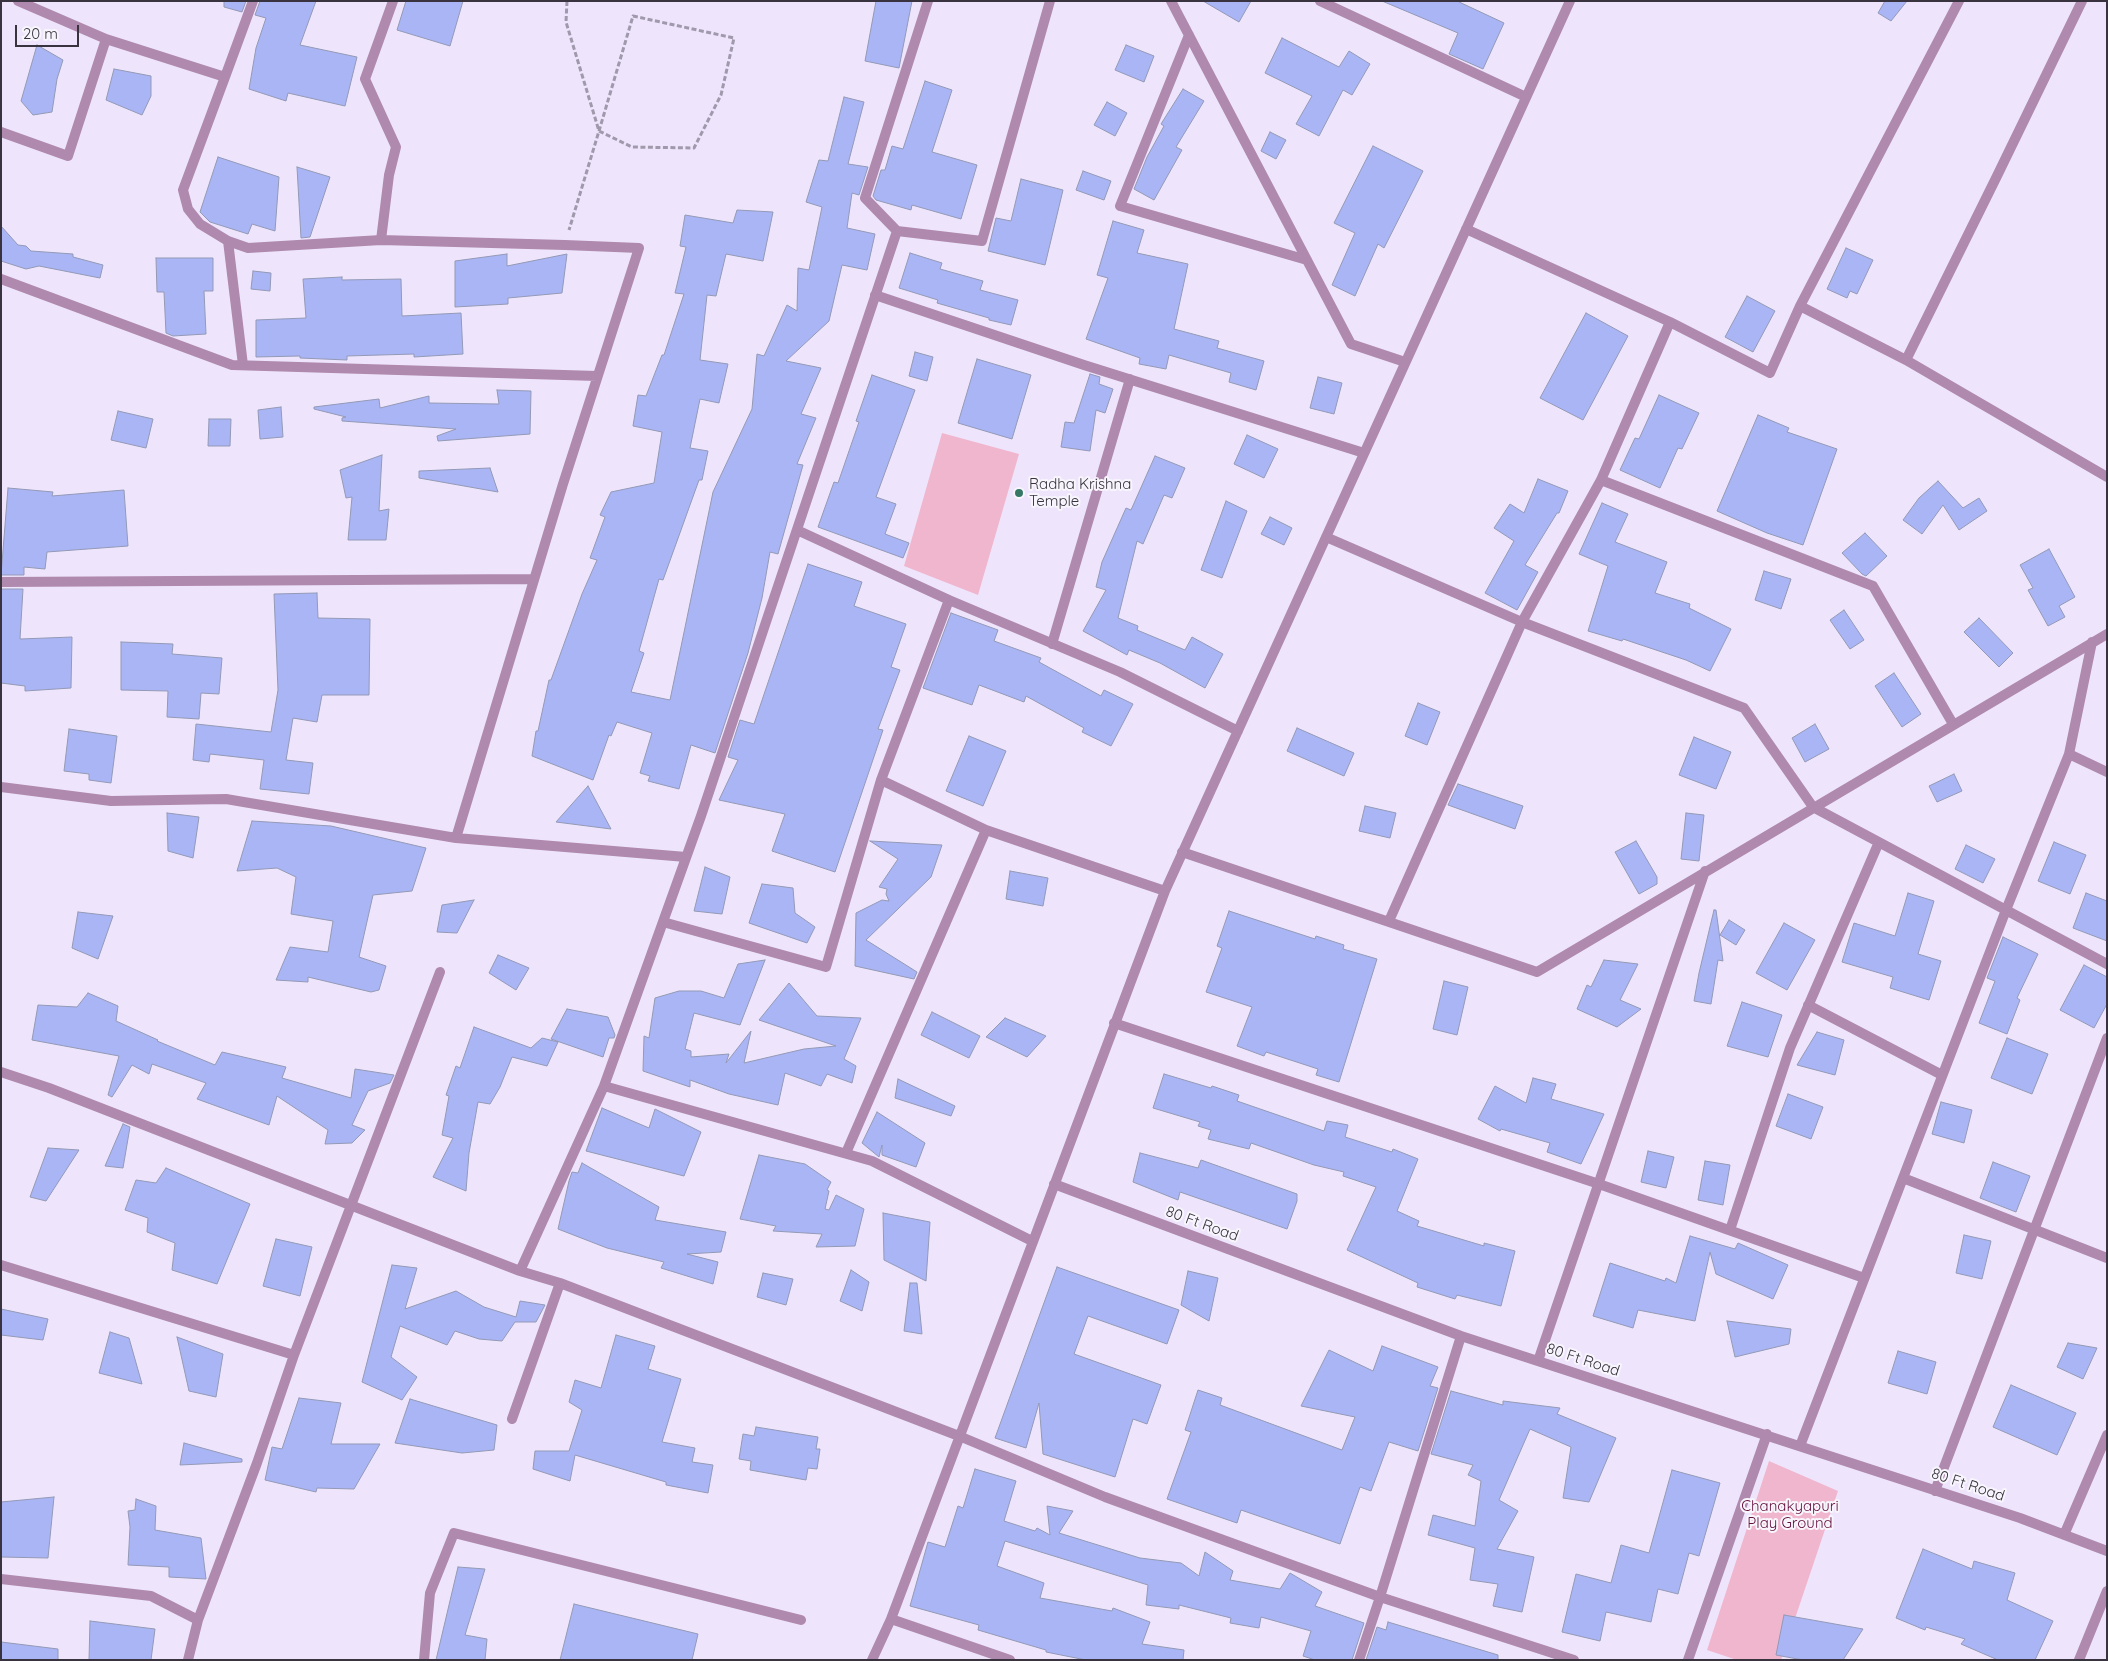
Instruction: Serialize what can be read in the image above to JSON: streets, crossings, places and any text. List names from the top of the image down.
{
  "streets": {
    "street": ["80 Ft Road"]
  },
  "parks": ["Chanakyapuri Play Ground"],
  "places": ["Radha Krishna Temple"],
  "scale_bar": "20 m"
}
